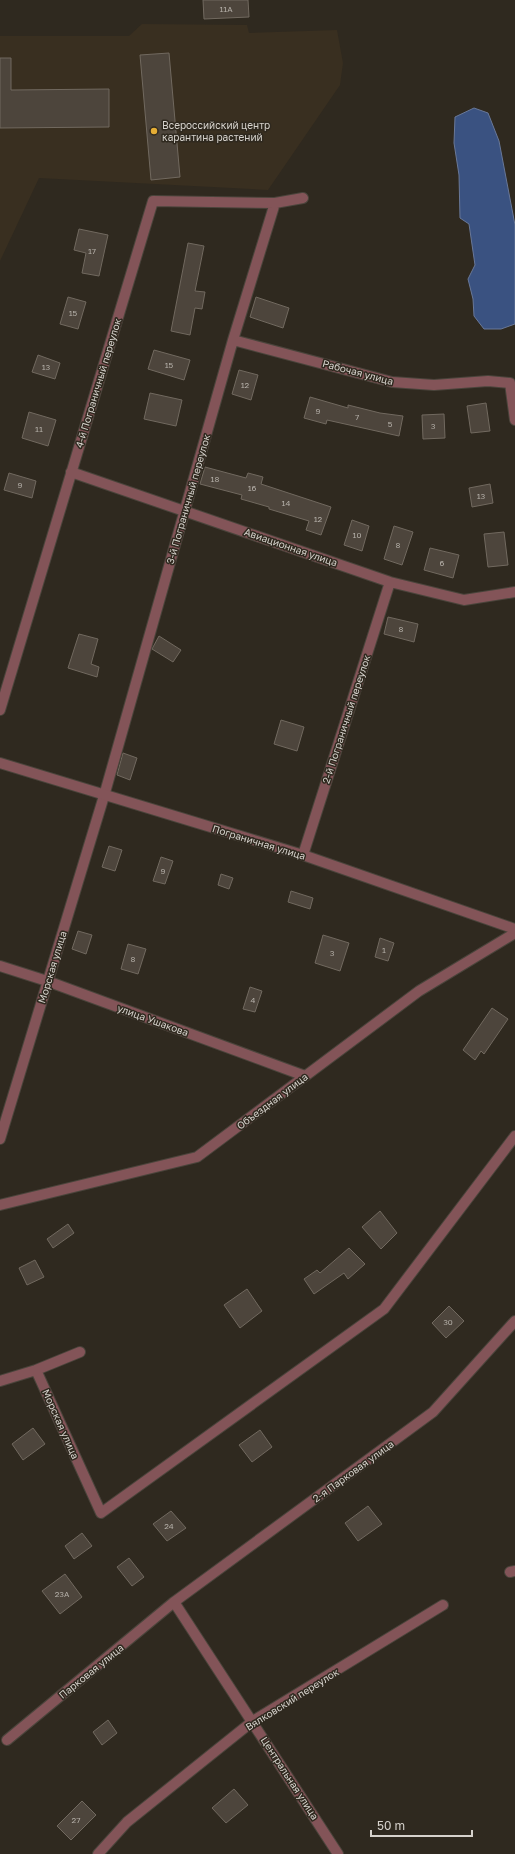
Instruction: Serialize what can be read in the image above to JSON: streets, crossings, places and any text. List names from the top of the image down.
{
  "streets": {
    "street": [
      "Рабочая улица",
      "4-й Пограничный переулок",
      "3-й Пограничный переулок",
      "Авиационная улица",
      "2-й Пограничный переулок",
      "Пограничная улица",
      "Морская улица",
      "улица Ушакова",
      "Объездная улица",
      "2-я Парковая улица",
      "Парковая улица",
      "Вялковский переулок",
      "Центральная улица"
    ]
  },
  "crossings": [
    ["Рабочая улица", "3-й Пограничный переулок"],
    ["4-й Пограничный переулок", "3-й Пограничный переулок"],
    ["4-й Пограничный переулок", "Авиационная улица"],
    ["3-й Пограничный переулок", "Авиационная улица"],
    ["3-й Пограничный переулок", "Пограничная улица"],
    ["3-й Пограничный переулок", "Морская улица"],
    ["Авиационная улица", "2-й Пограничный переулок"],
    ["2-й Пограничный переулок", "Пограничная улица"],
    ["Пограничная улица", "Морская улица"],
    ["Морская улица", "улица Ушакова"],
    ["улица Ушакова", "Объездная улица"],
    ["2-я Парковая улица", "Парковая улица"],
    ["2-я Парковая улица", "Центральная улица"],
    ["Парковая улица", "Центральная улица"],
    ["Вялковский переулок", "Центральная улица"]
  ],
  "places": ["Всероссийский центр карантина растений"],
  "house_numbers": [
    "11А",
    "17",
    "15",
    "15",
    "13",
    "12",
    "9",
    "7",
    "5",
    "3",
    "11",
    "18",
    "9",
    "16",
    "13",
    "14",
    "12",
    "10",
    "8",
    "6",
    "8",
    "9",
    "1",
    "3",
    "8",
    "4",
    "30",
    "24",
    "23А",
    "27"
  ],
  "scale_bar": "50 m"
}
